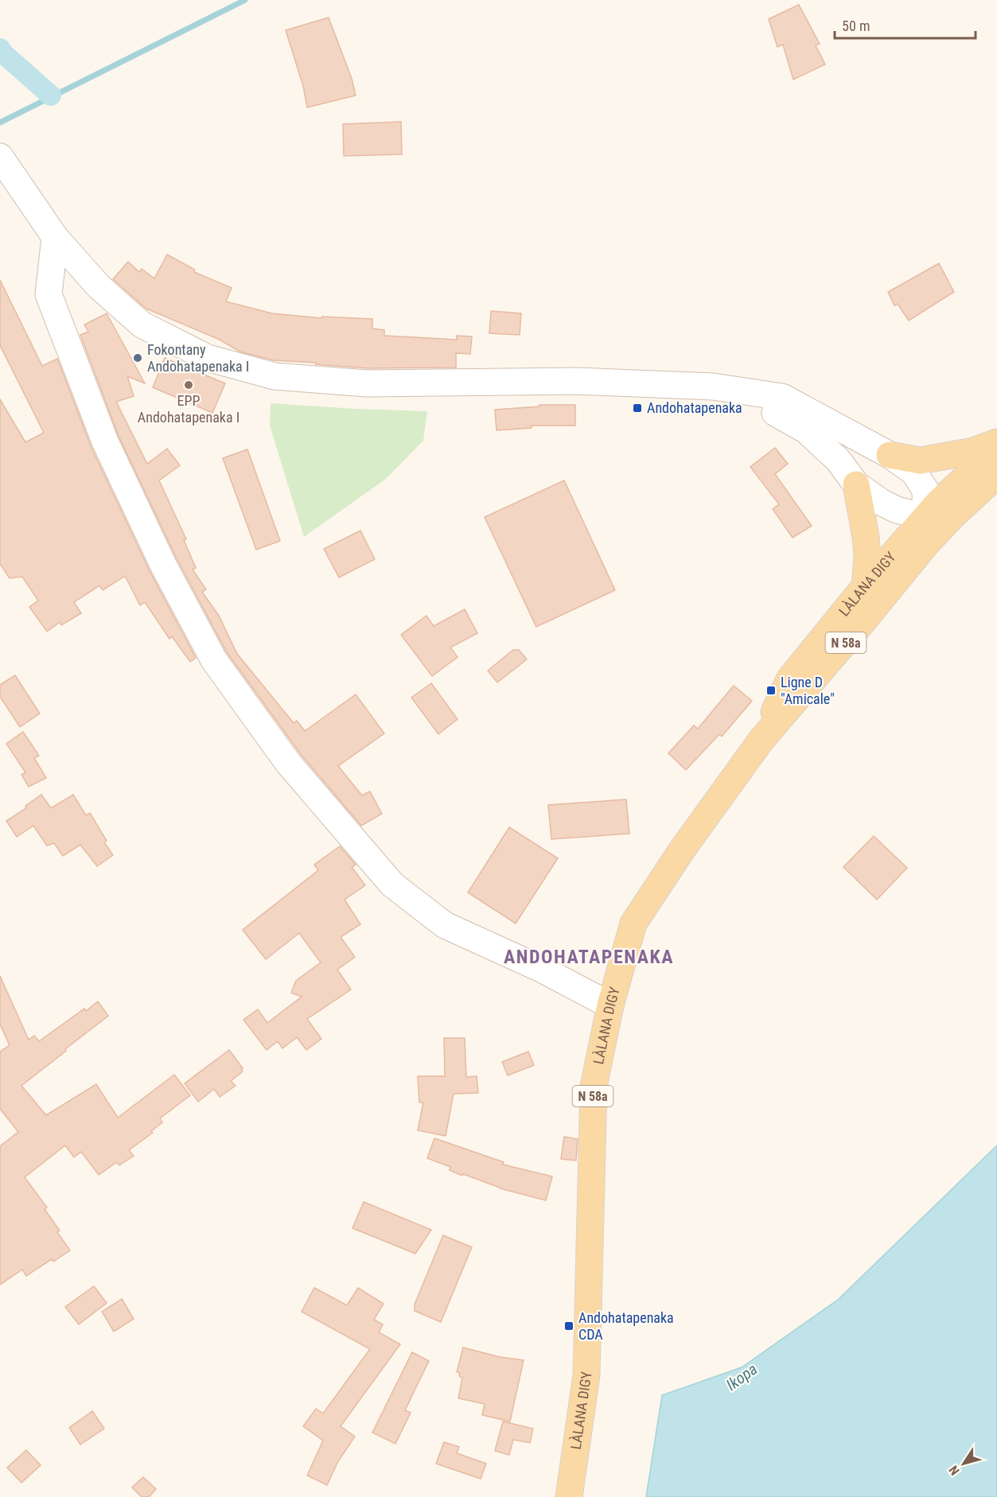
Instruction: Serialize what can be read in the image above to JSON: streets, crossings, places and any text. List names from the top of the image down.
{
  "streets": {
    "main road": ["LÀLANA DIGY", "N 58a"]
  },
  "districts": ["ANDOHATAPENAKA"],
  "water": ["Ikopa"],
  "places": {
    "other": ["Fokontany Andohatapenaka I", "EPP Andohatapenaka I"],
    "transit": ["Andohatapenaka", "Ligne D \"Amicale\"", "Andohatapenaka CDA"]
  },
  "scale_bar": "50 m",
  "north": "bottom left"
}
